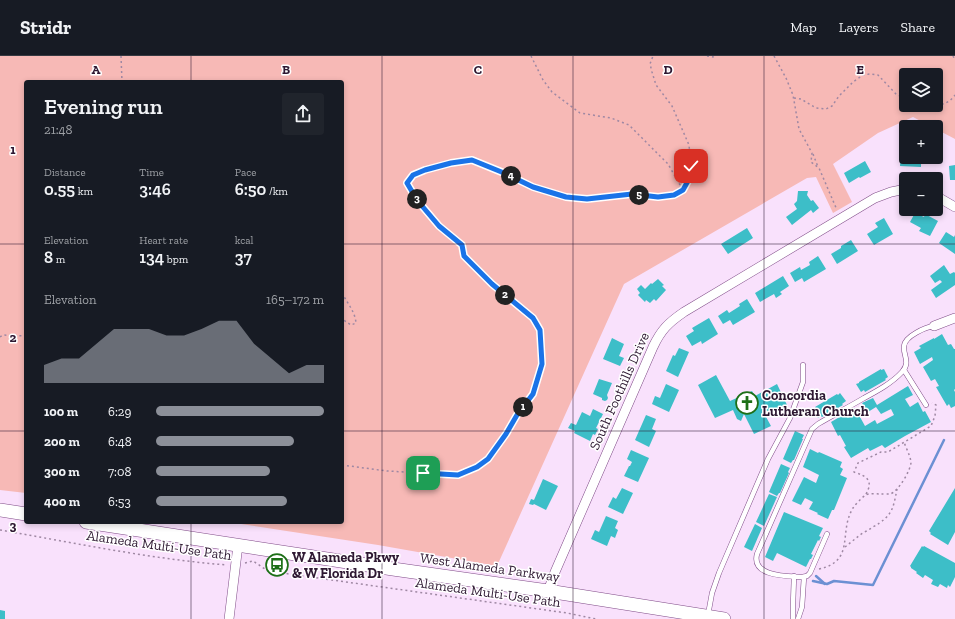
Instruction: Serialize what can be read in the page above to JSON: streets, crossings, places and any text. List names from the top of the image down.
{
  "streets": {
    "main road": ["West Alameda Parkway"],
    "street": ["South Foothills Drive"],
    "path": ["Alameda Multi-Use Path"]
  },
  "crossings": [
    ["South Foothills Drive", "West Alameda Parkway"]
  ],
  "places": {
    "church": ["Concordia Lutheran Church"],
    "bus stop": ["W Alameda Pkwy & W Florida Dr"]
  },
  "page": {
    "header": "Stridr",
    "nav": ["Map", "Layers", "Share"],
    "map_buttons": ["+", "−"],
    "heading": ["Evening run", "21:48"],
    "stats": [
      ["Distance", "0.55 km"],
      ["Time", "3:46"],
      ["Pace", "6:50 /km"],
      ["Elevation", "8 m"],
      ["Heart rate", "134 bpm"],
      ["kcal", "37"]
    ],
    "pins": [
      "4",
      "5",
      "3",
      "2",
      "1"
    ],
    "chart": ["Elevation", "165–172 m"],
    "list": [
      {
        "name": "100 m",
        "note": "6:29"
      },
      {
        "name": "200 m",
        "note": "6:48"
      },
      {
        "name": "300 m",
        "note": "7:08"
      },
      {
        "name": "400 m",
        "note": "6:53"
      }
    ]
  },
  "grid": {
    "columns": [
      "A",
      "B",
      "C",
      "D",
      "E"
    ],
    "rows": ["1", "2", "3"]
  }
}
